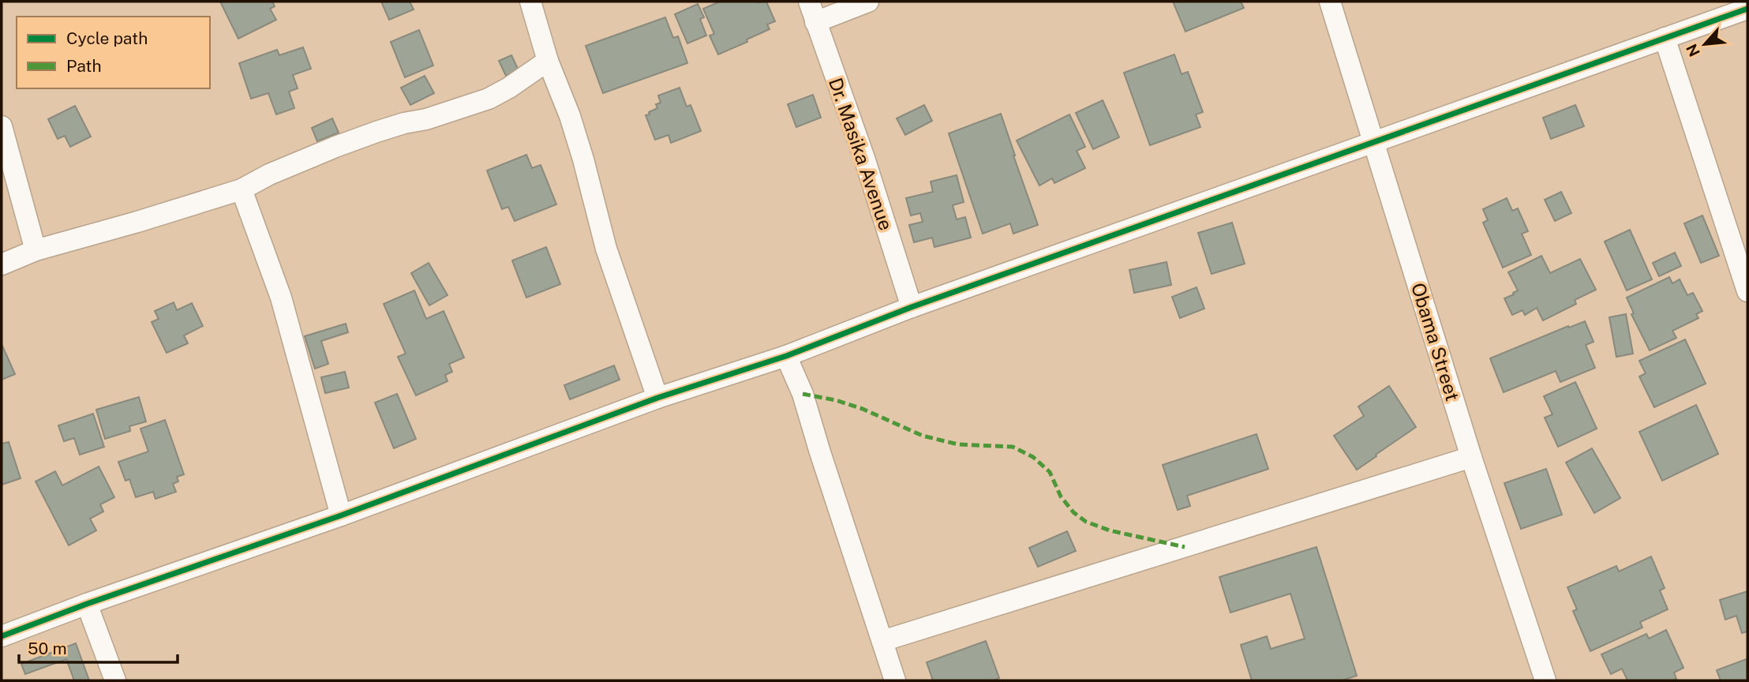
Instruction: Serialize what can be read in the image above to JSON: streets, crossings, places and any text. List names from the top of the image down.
{
  "streets": {
    "street": ["Dr. Masika Avenue", "Obama Street"]
  },
  "legend": ["Cycle path", "Path"],
  "scale_bar": "50 m",
  "north": "bottom left"
}
